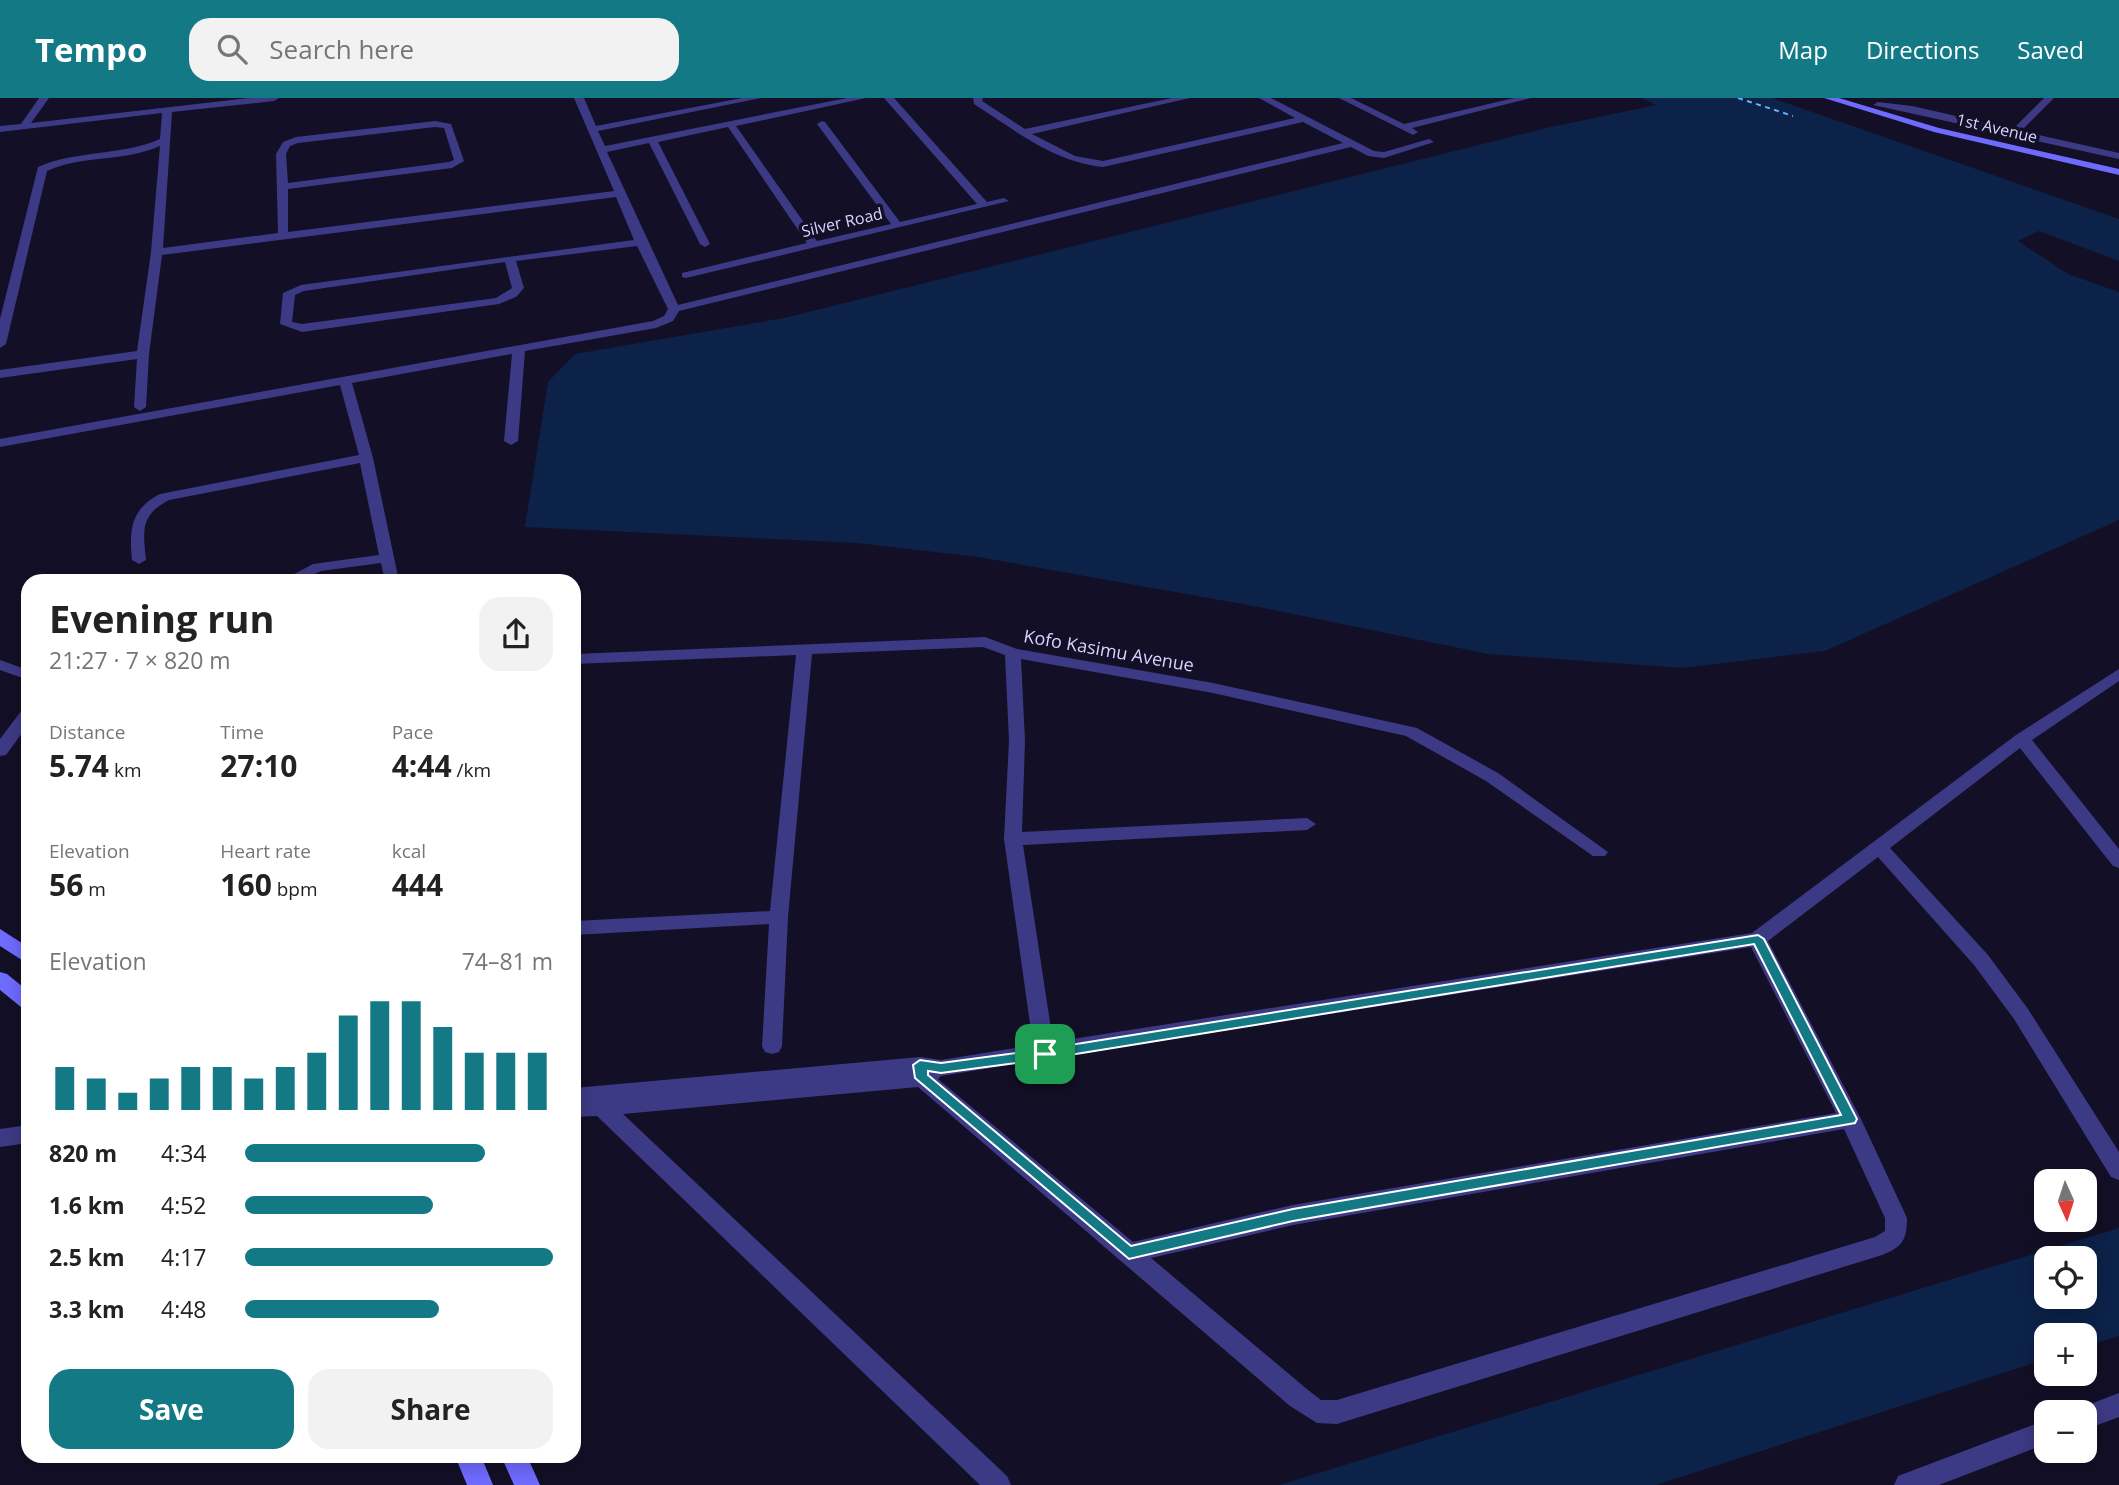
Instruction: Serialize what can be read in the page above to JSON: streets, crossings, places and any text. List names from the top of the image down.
{
  "streets": {
    "main road": ["1st Avenue"],
    "street": ["Silver Road", "Kofo Kasimu Avenue"]
  },
  "north": "bottom",
  "page": {
    "header": "Tempo",
    "search": "Search here",
    "nav": ["Map", "Directions", "Saved"],
    "heading": ["Evening run", "21:27 · 7 × 820 m"],
    "stats": [
      ["Distance", "5.74 km"],
      ["Time", "27:10"],
      ["Pace", "4:44 /km"],
      ["Elevation", "56 m"],
      ["Heart rate", "160 bpm"],
      ["kcal", "444"]
    ],
    "chart": ["Elevation", "74–81 m"],
    "list": [
      {
        "name": "820 m",
        "note": "4:34"
      },
      {
        "name": "1.6 km",
        "note": "4:52"
      },
      {
        "name": "2.5 km",
        "note": "4:17"
      },
      {
        "name": "3.3 km",
        "note": "4:48"
      }
    ],
    "map_buttons": ["+", "−"],
    "buttons": ["Save", "Share"]
  }
}
